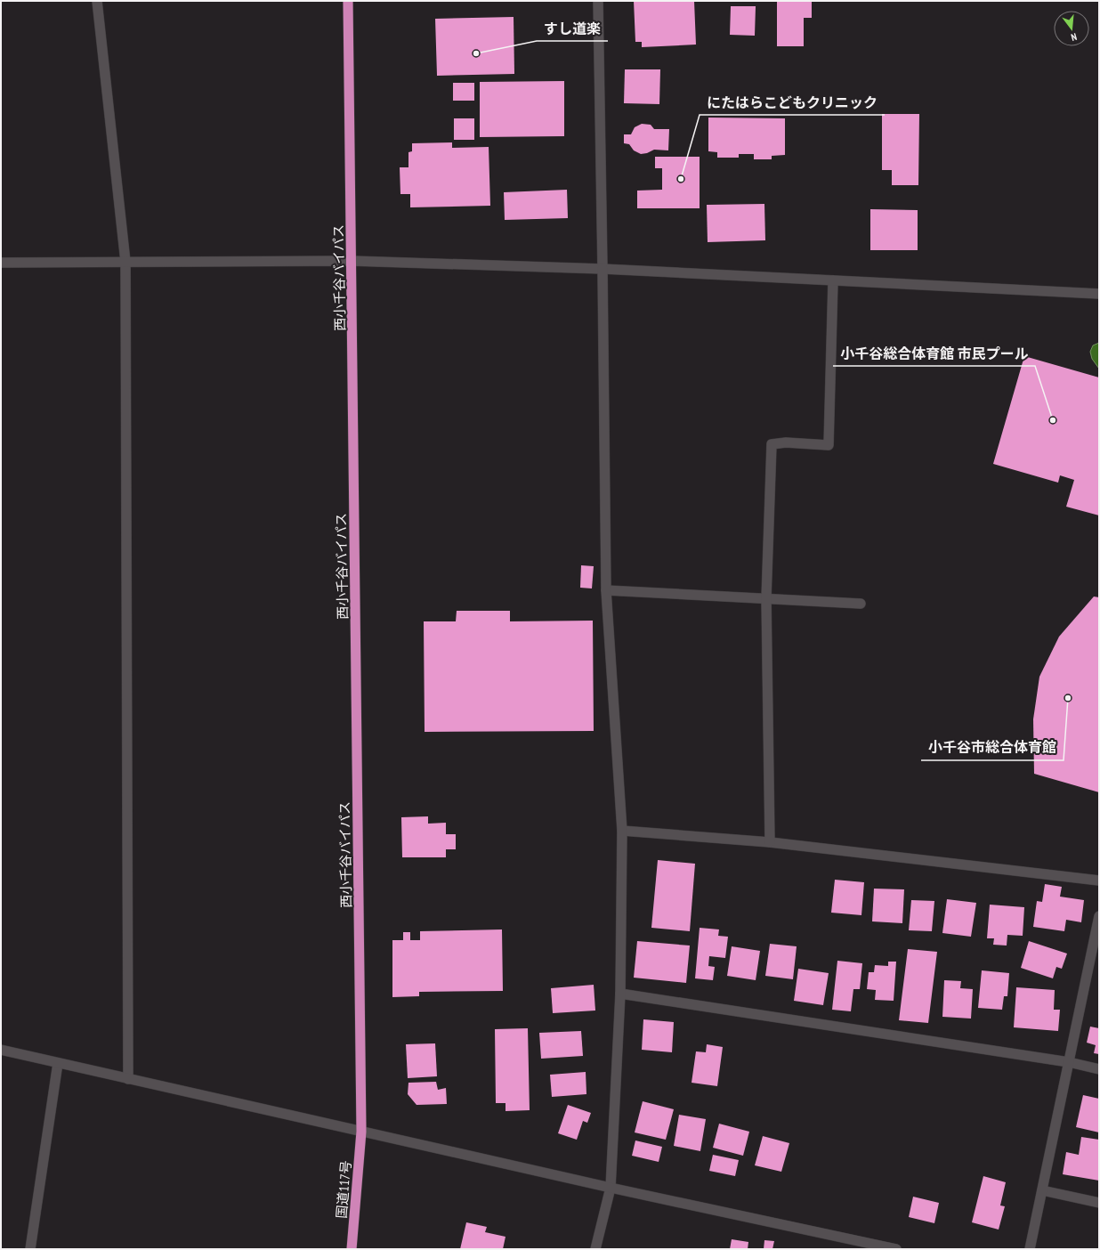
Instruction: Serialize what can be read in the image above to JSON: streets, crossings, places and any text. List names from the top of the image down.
{
  "streets": {
    "highway": ["西小千谷バイパス", "国道117号"]
  },
  "crossings": [
    ["西小千谷バイパス", "国道117号"]
  ],
  "places": [
    "すし道楽",
    "にたはらこどもクリニック",
    "小千谷総合体育館 市民プール",
    "小千谷市総合体育館"
  ],
  "north": "bottom"
}
